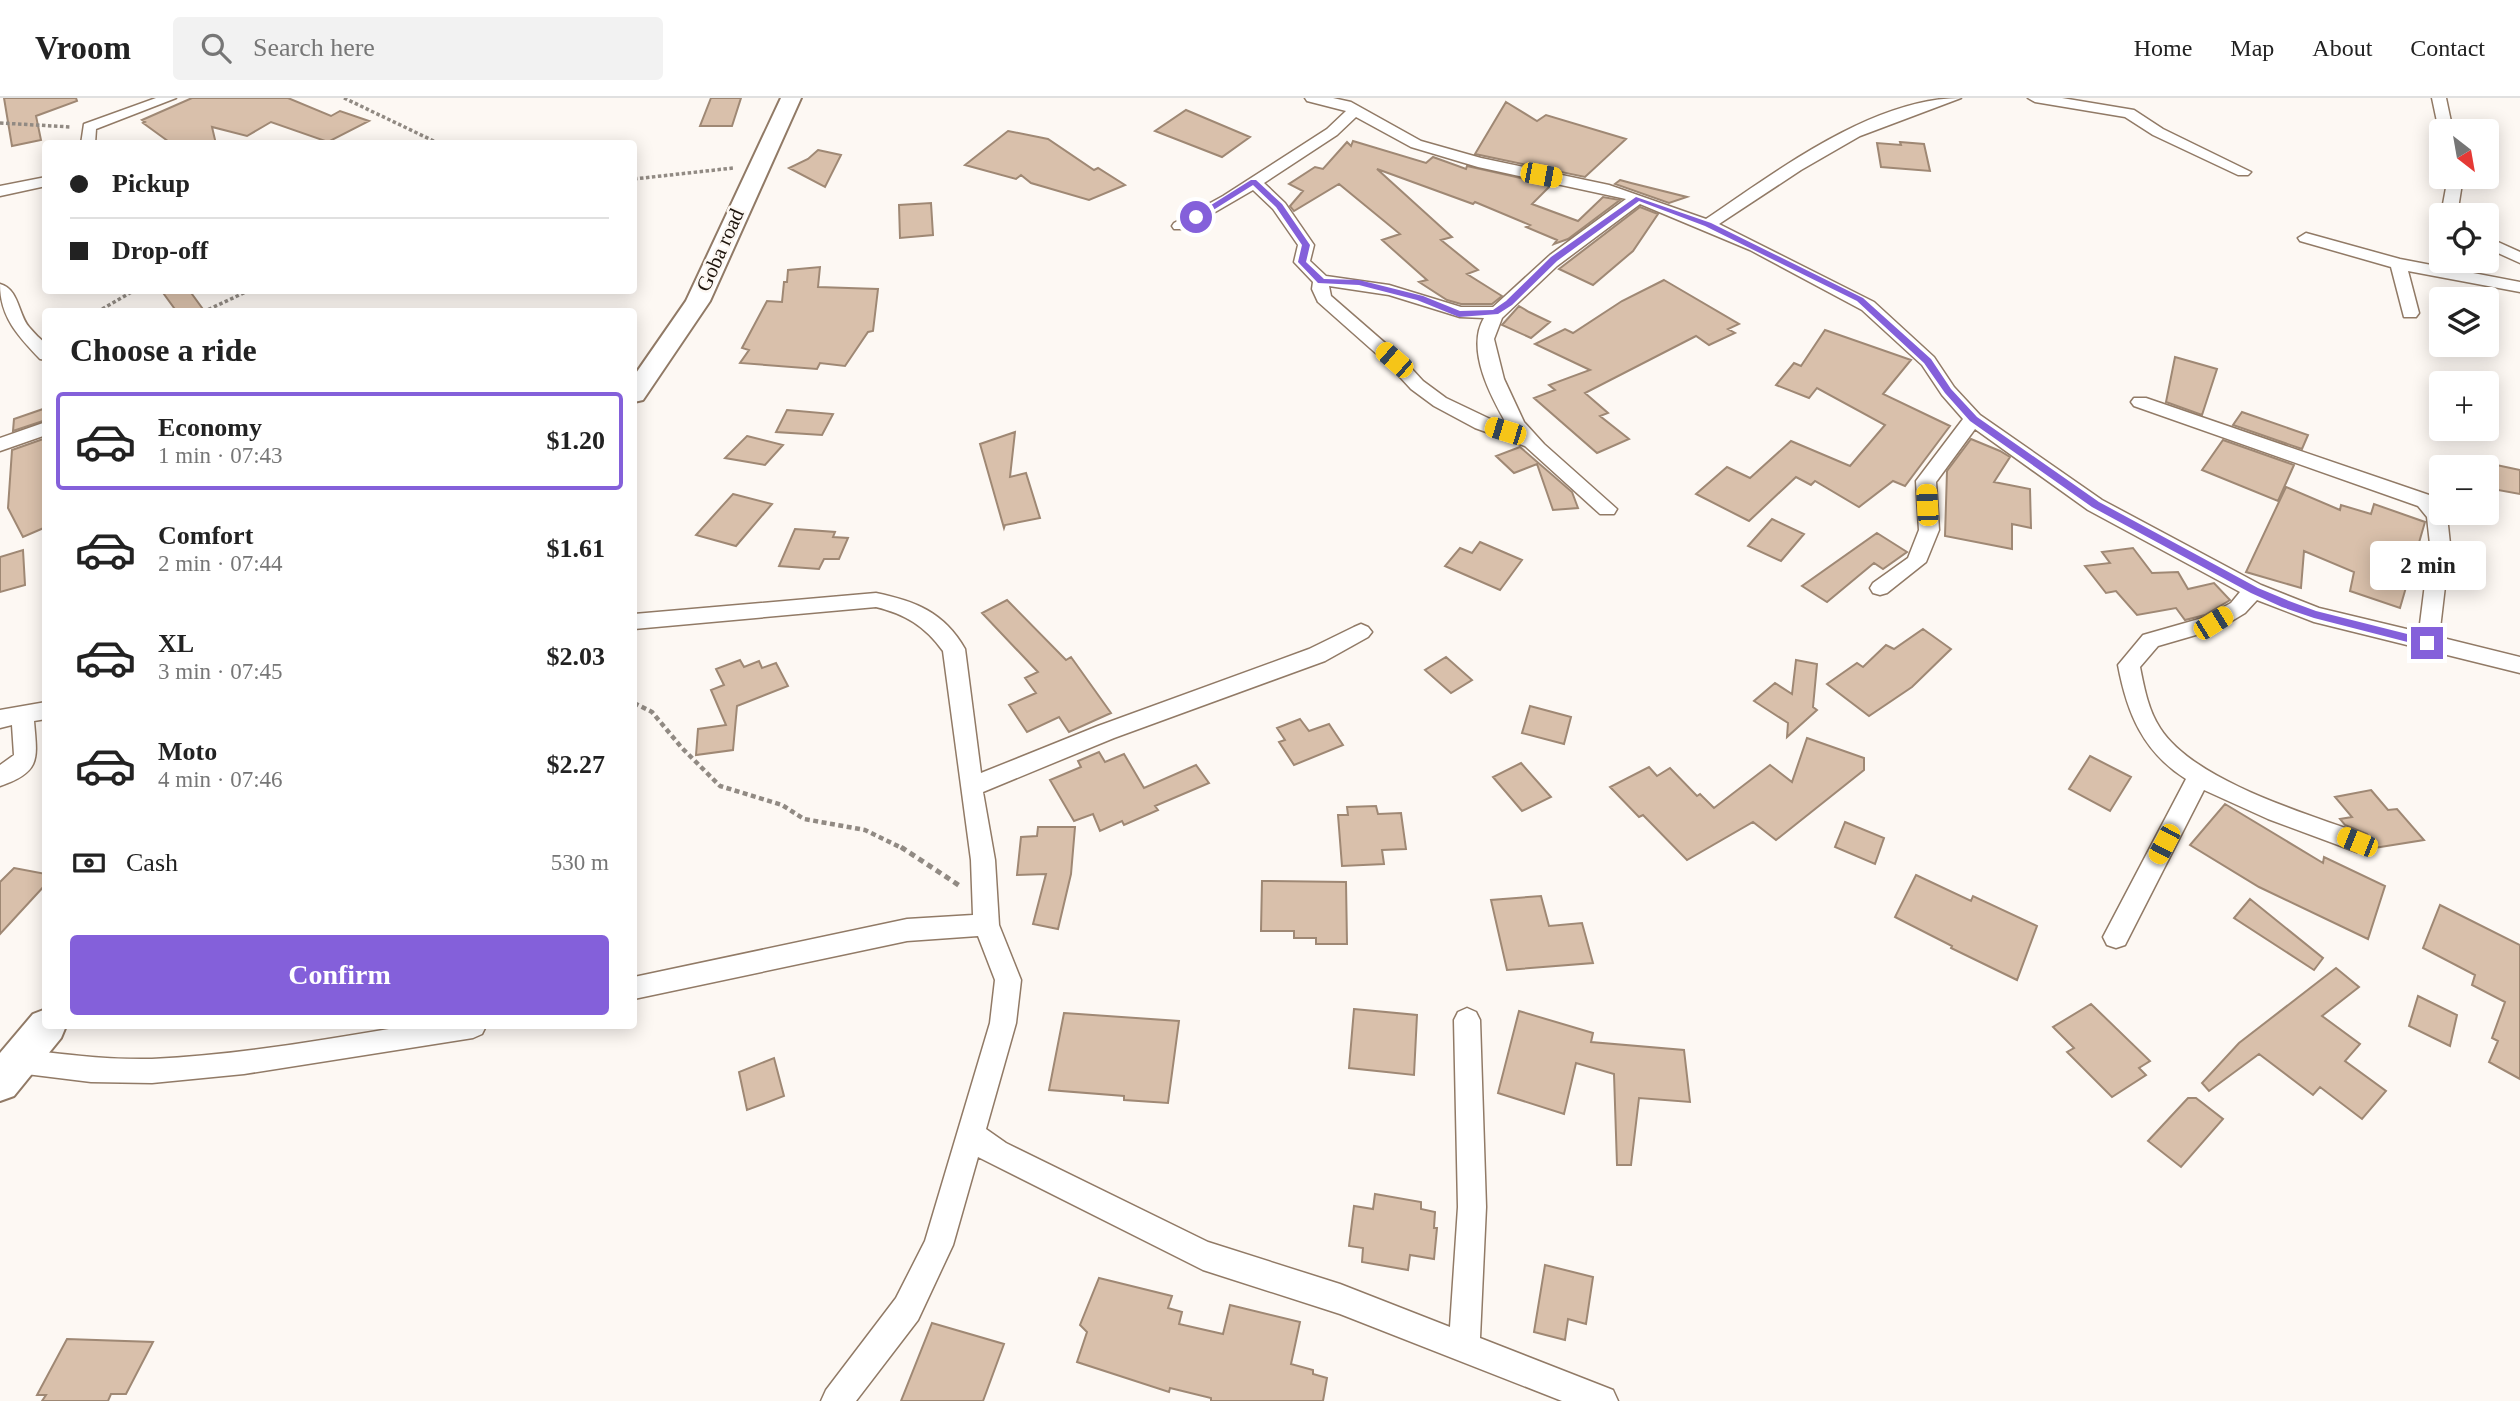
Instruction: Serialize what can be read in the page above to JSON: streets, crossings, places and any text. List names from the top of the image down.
{
  "streets": {
    "main road": ["Goba road"]
  },
  "north": "bottom right",
  "page": {
    "header": "Vroom",
    "search": "Search here",
    "nav": [
      "Home",
      "Map",
      "About",
      "Contact"
    ],
    "map_buttons": ["+", "−"],
    "banner": ["Pickup", "Drop-off"],
    "heading": "Choose a ride",
    "list": [
      {
        "name": "Economy",
        "note": "1 min · 07:43",
        "value": "$1.20"
      },
      {
        "name": "Comfort",
        "note": "2 min · 07:44",
        "value": "$1.61"
      },
      {
        "name": "XL",
        "note": "3 min · 07:45",
        "value": "$2.03"
      },
      {
        "name": "Moto",
        "note": "4 min · 07:46",
        "value": "$2.27"
      }
    ],
    "bubble": "2 min",
    "pay": ["Cash", "530 m"],
    "buttons": "Confirm"
  }
}
